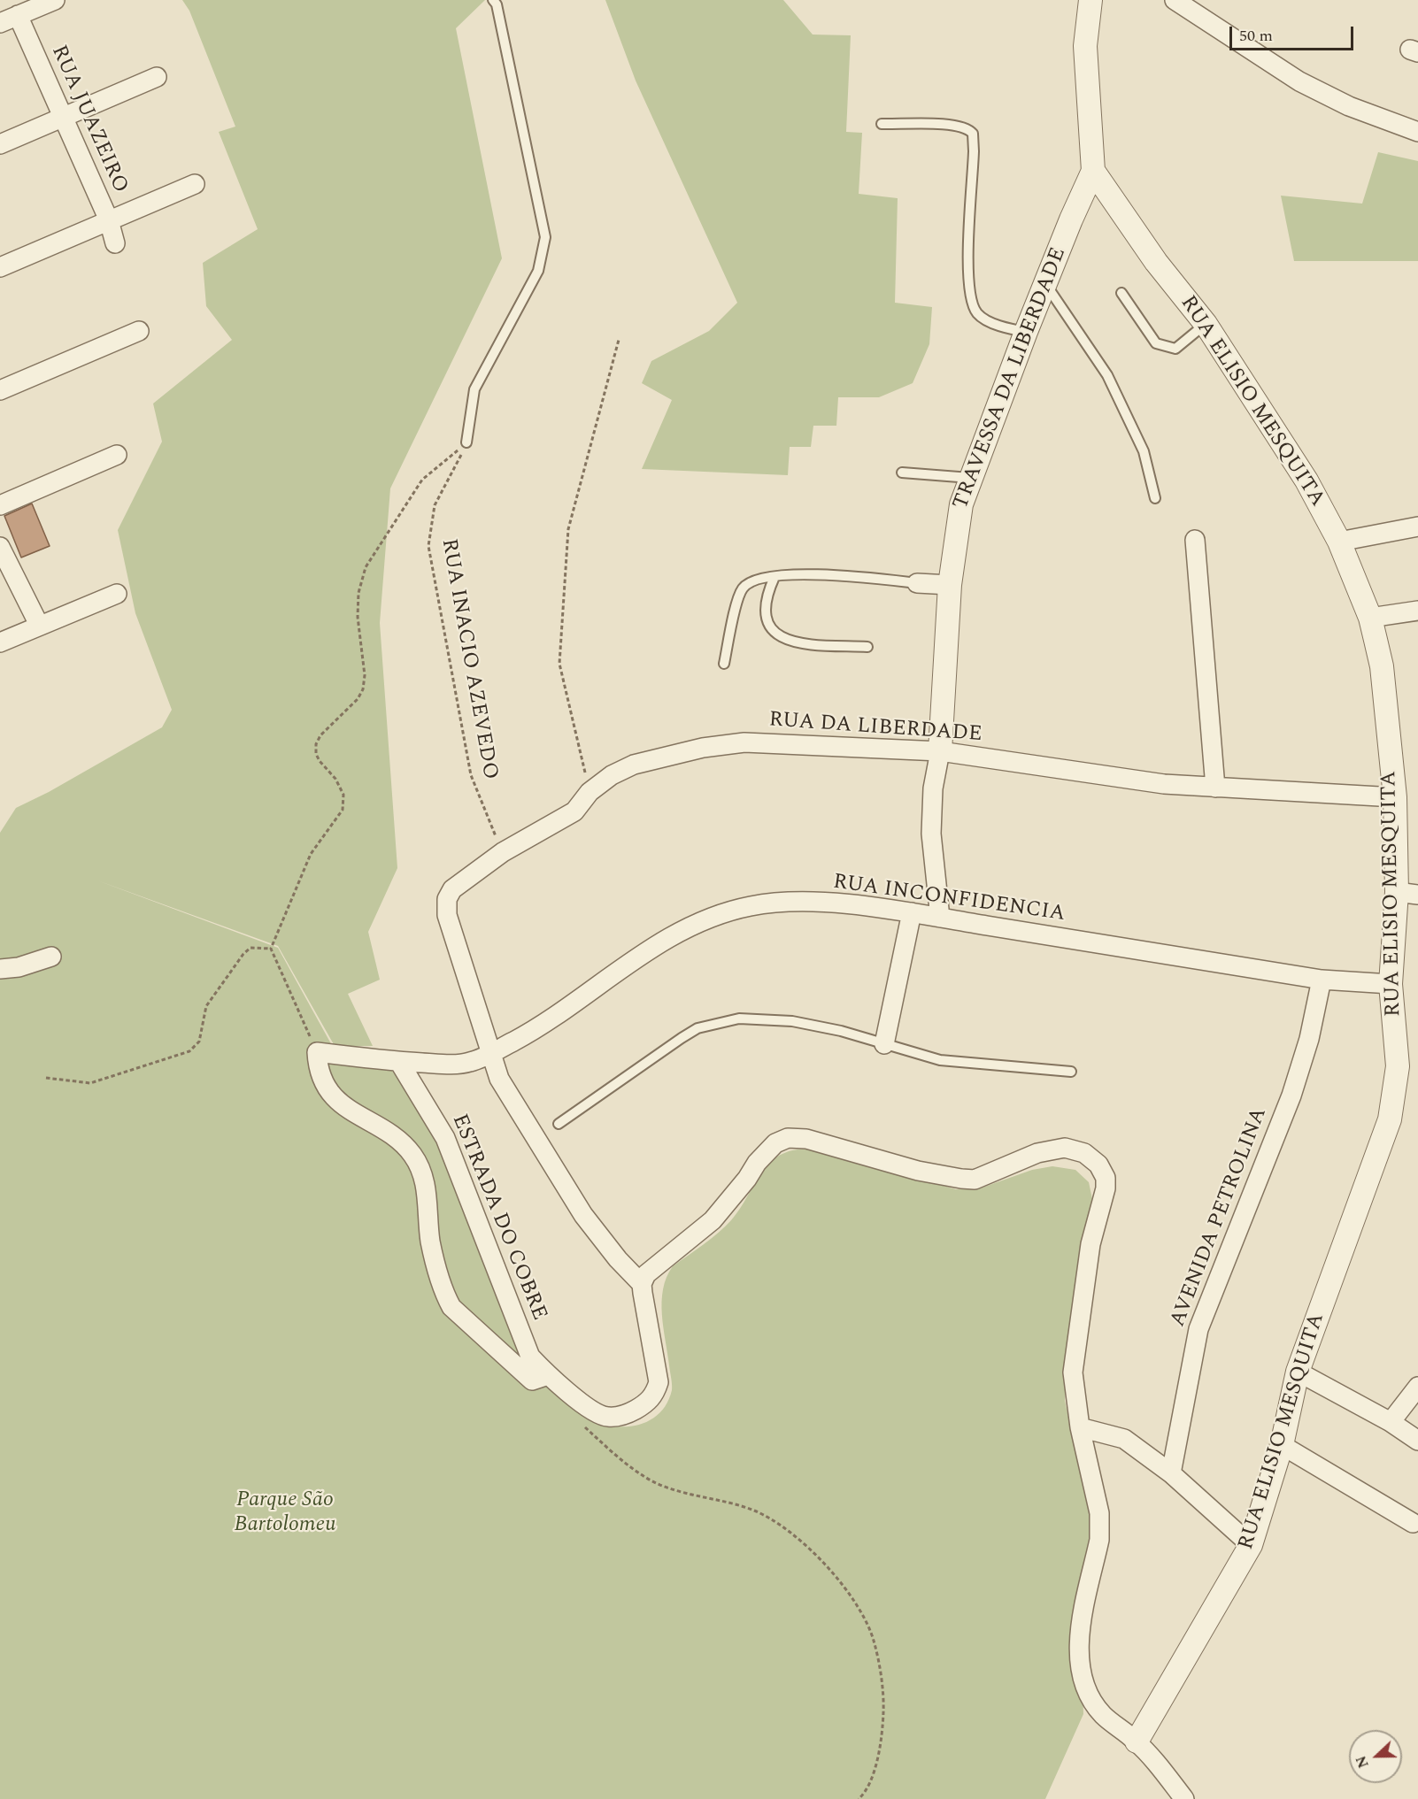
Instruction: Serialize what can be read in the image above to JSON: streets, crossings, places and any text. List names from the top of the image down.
{
  "streets": {
    "street": [
      "RUA JUAZEIRO",
      "TRAVESSA DA LIBERDADE",
      "RUA ELISIO MESQUITA",
      "RUA DA LIBERDADE",
      "RUA INCONFIDENCIA",
      "ESTRADA DO COBRE",
      "AVENIDA PETROLINA"
    ],
    "path": ["RUA INACIO AZEVEDO"]
  },
  "crossings": [
    ["TRAVESSA DA LIBERDADE", "RUA ELISIO MESQUITA"],
    ["TRAVESSA DA LIBERDADE", "RUA DA LIBERDADE"],
    ["RUA ELISIO MESQUITA", "RUA DA LIBERDADE"],
    ["RUA ELISIO MESQUITA", "RUA INCONFIDENCIA"],
    ["RUA INACIO AZEVEDO", "RUA DA LIBERDADE"],
    ["RUA DA LIBERDADE", "RUA INCONFIDENCIA"],
    ["RUA INCONFIDENCIA", "ESTRADA DO COBRE"],
    ["RUA INCONFIDENCIA", "AVENIDA PETROLINA"]
  ],
  "parks": ["Parque São Bartolomeu"],
  "scale_bar": "50 m",
  "north": "left"
}
